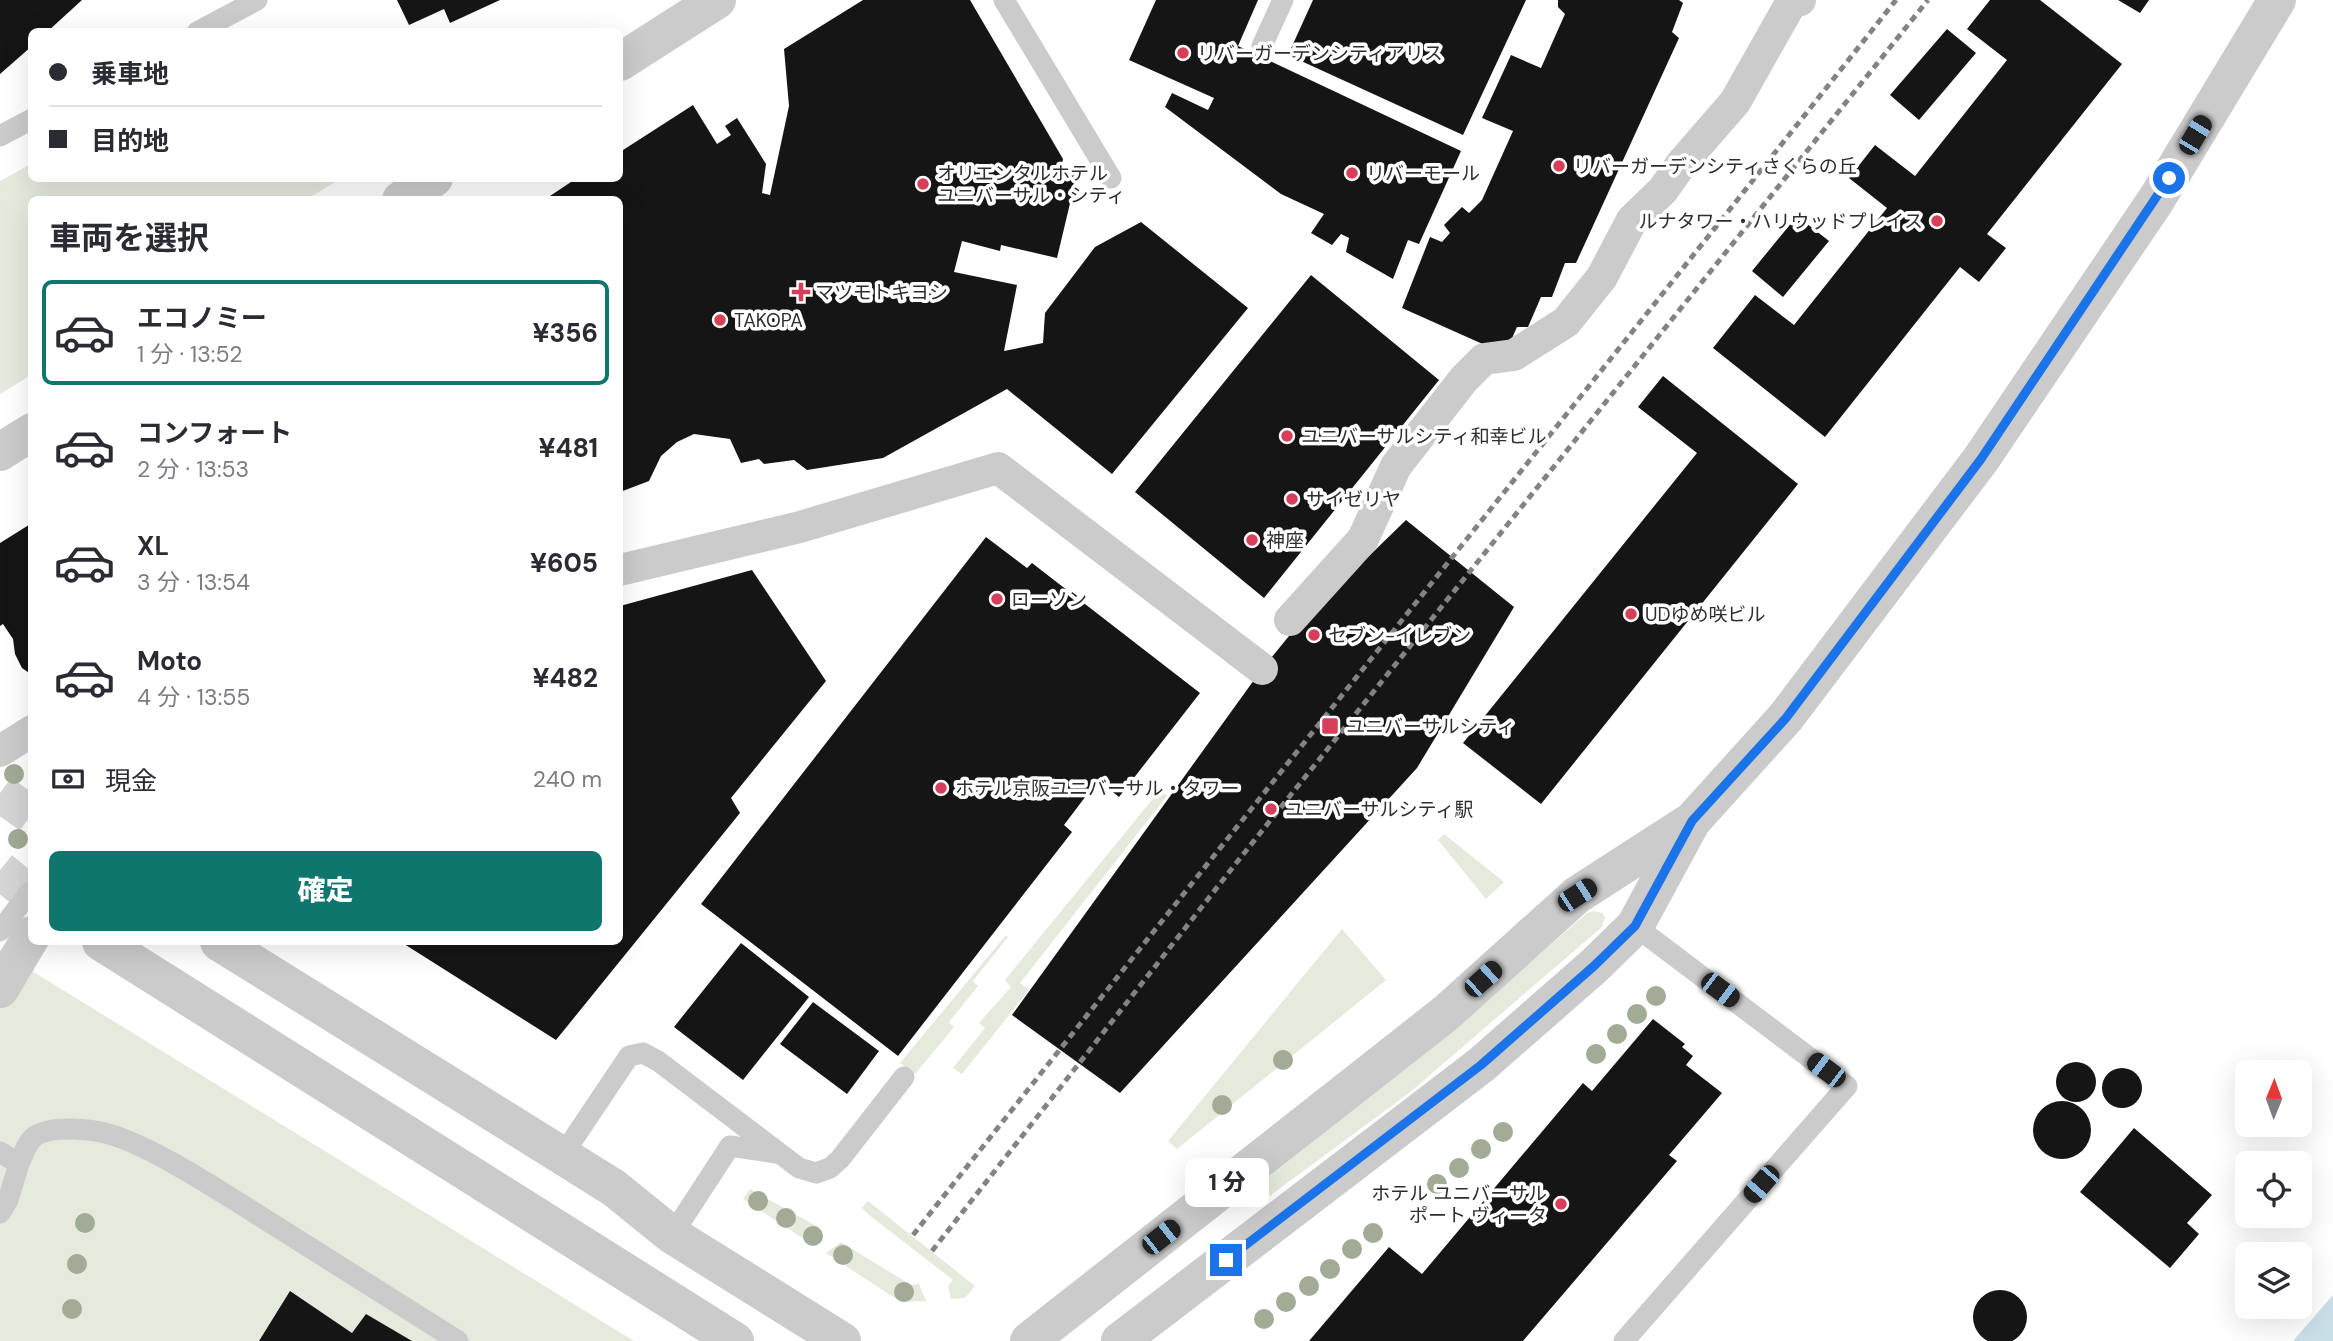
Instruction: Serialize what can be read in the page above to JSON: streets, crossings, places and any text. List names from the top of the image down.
{
  "places": {
    "other": [
      "リバーガーデンシティアリス",
      "リバーガーデンシティさくらの丘",
      "リバーモール",
      "オリエンタルホテル ユニバーサル・シティ",
      "ルナタワー・ハリウッドプレイス",
      "TAKOPA",
      "ユニバーサルシティ和幸ビル",
      "サイゼリヤ",
      "神座",
      "ローソン",
      "UDゆめ咲ビル",
      "セブン-イレブン",
      "ホテル京阪ユニバーサル・タワー",
      "ユニバーサルシティ駅",
      "ホテル ユニバーサル ポート ヴィータ"
    ],
    "health": ["マツモトキヨシ"],
    "transit": ["ユニバーサルシティ"]
  },
  "north": "top",
  "page": {
    "banner": ["乗車地", "目的地"],
    "heading": "車両を選択",
    "list": [
      {
        "name": "エコノミー",
        "note": "1 分 · 13:52",
        "value": "¥356"
      },
      {
        "name": "コンフォート",
        "note": "2 分 · 13:53",
        "value": "¥481"
      },
      {
        "name": "XL",
        "note": "3 分 · 13:54",
        "value": "¥605"
      },
      {
        "name": "Moto",
        "note": "4 分 · 13:55",
        "value": "¥482"
      }
    ],
    "pay": ["現金", "240 m"],
    "buttons": "確定",
    "bubble": "1 分"
  }
}
